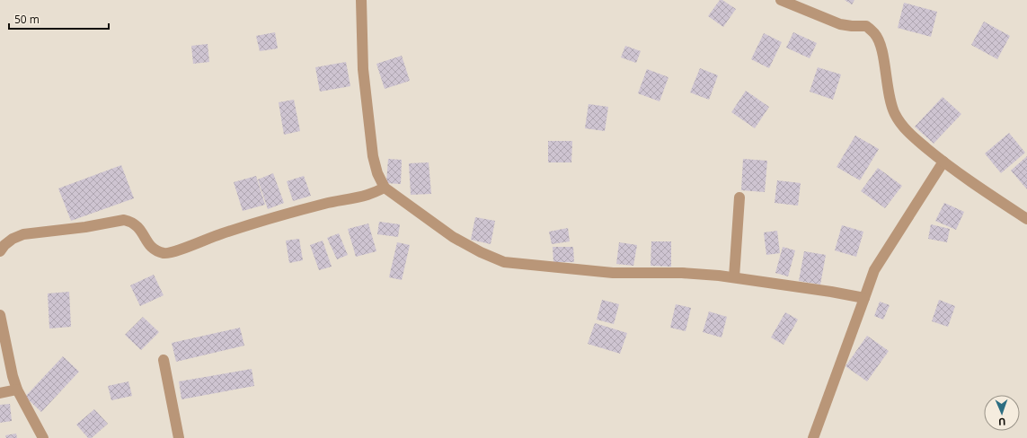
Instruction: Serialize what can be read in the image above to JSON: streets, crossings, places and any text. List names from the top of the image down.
{
  "scale_bar": "50 m",
  "north": "bottom"
}
